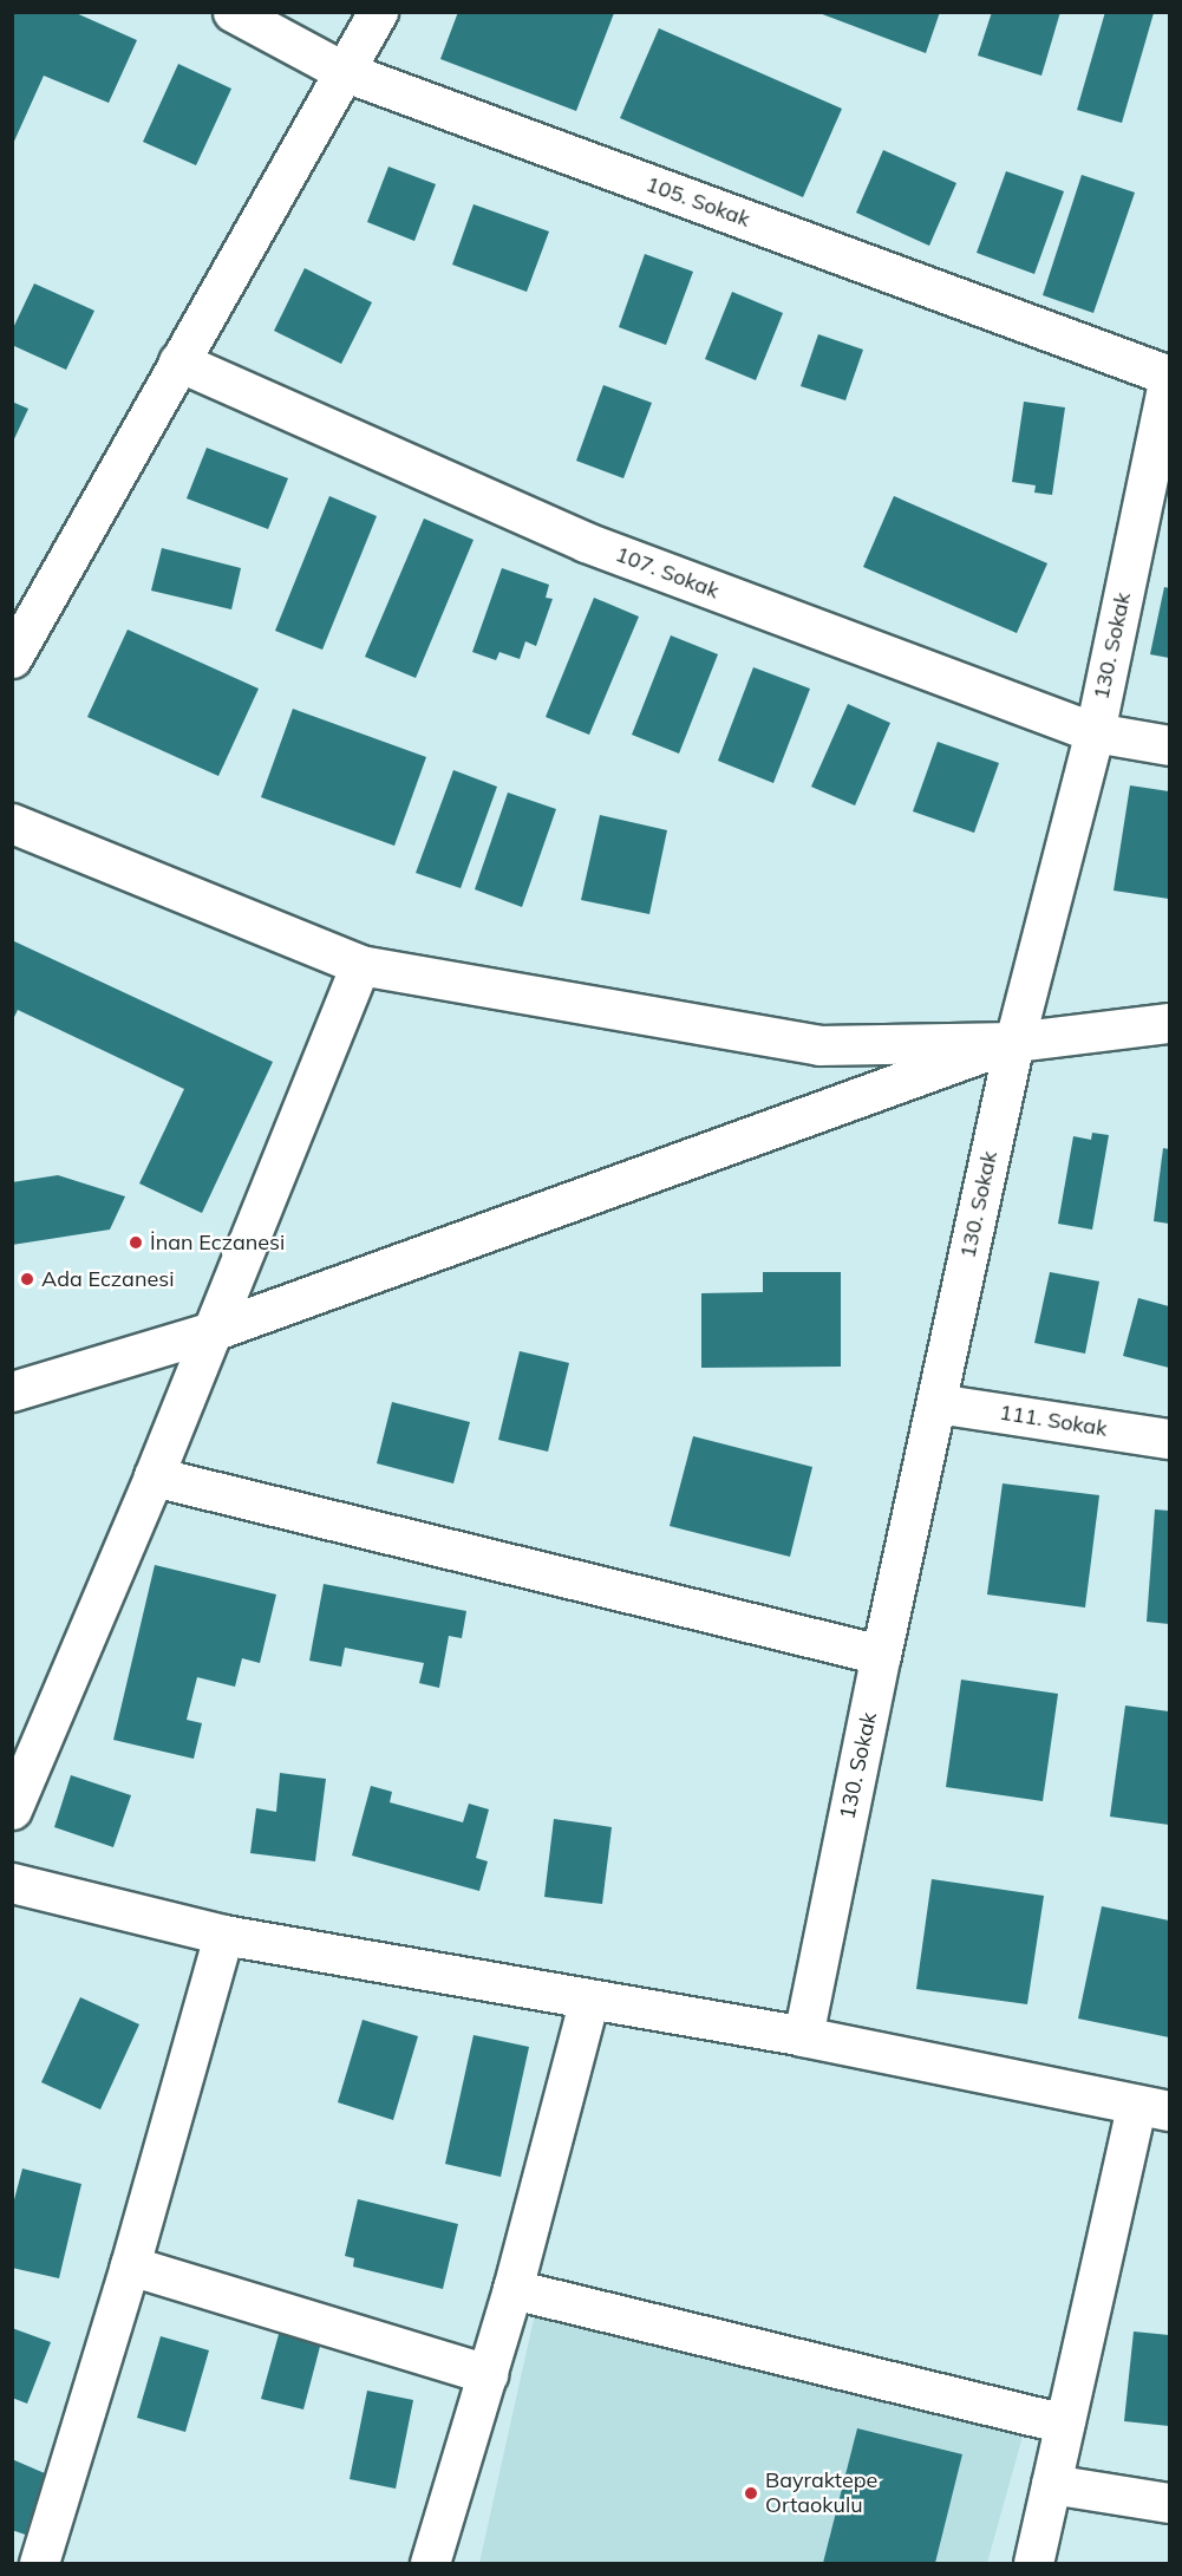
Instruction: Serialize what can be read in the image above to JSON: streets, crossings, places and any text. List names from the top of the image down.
{
  "streets": {
    "street": [
      "105. Sokak",
      "107. Sokak",
      "130. Sokak",
      "111. Sokak"
    ]
  },
  "crossings": [
    ["105. Sokak", "130. Sokak"],
    ["107. Sokak", "130. Sokak"],
    ["130. Sokak", "111. Sokak"]
  ],
  "places": ["İnan Eczanesi", "Ada Eczanesi", "Bayraktepe Ortaokulu"]
}
